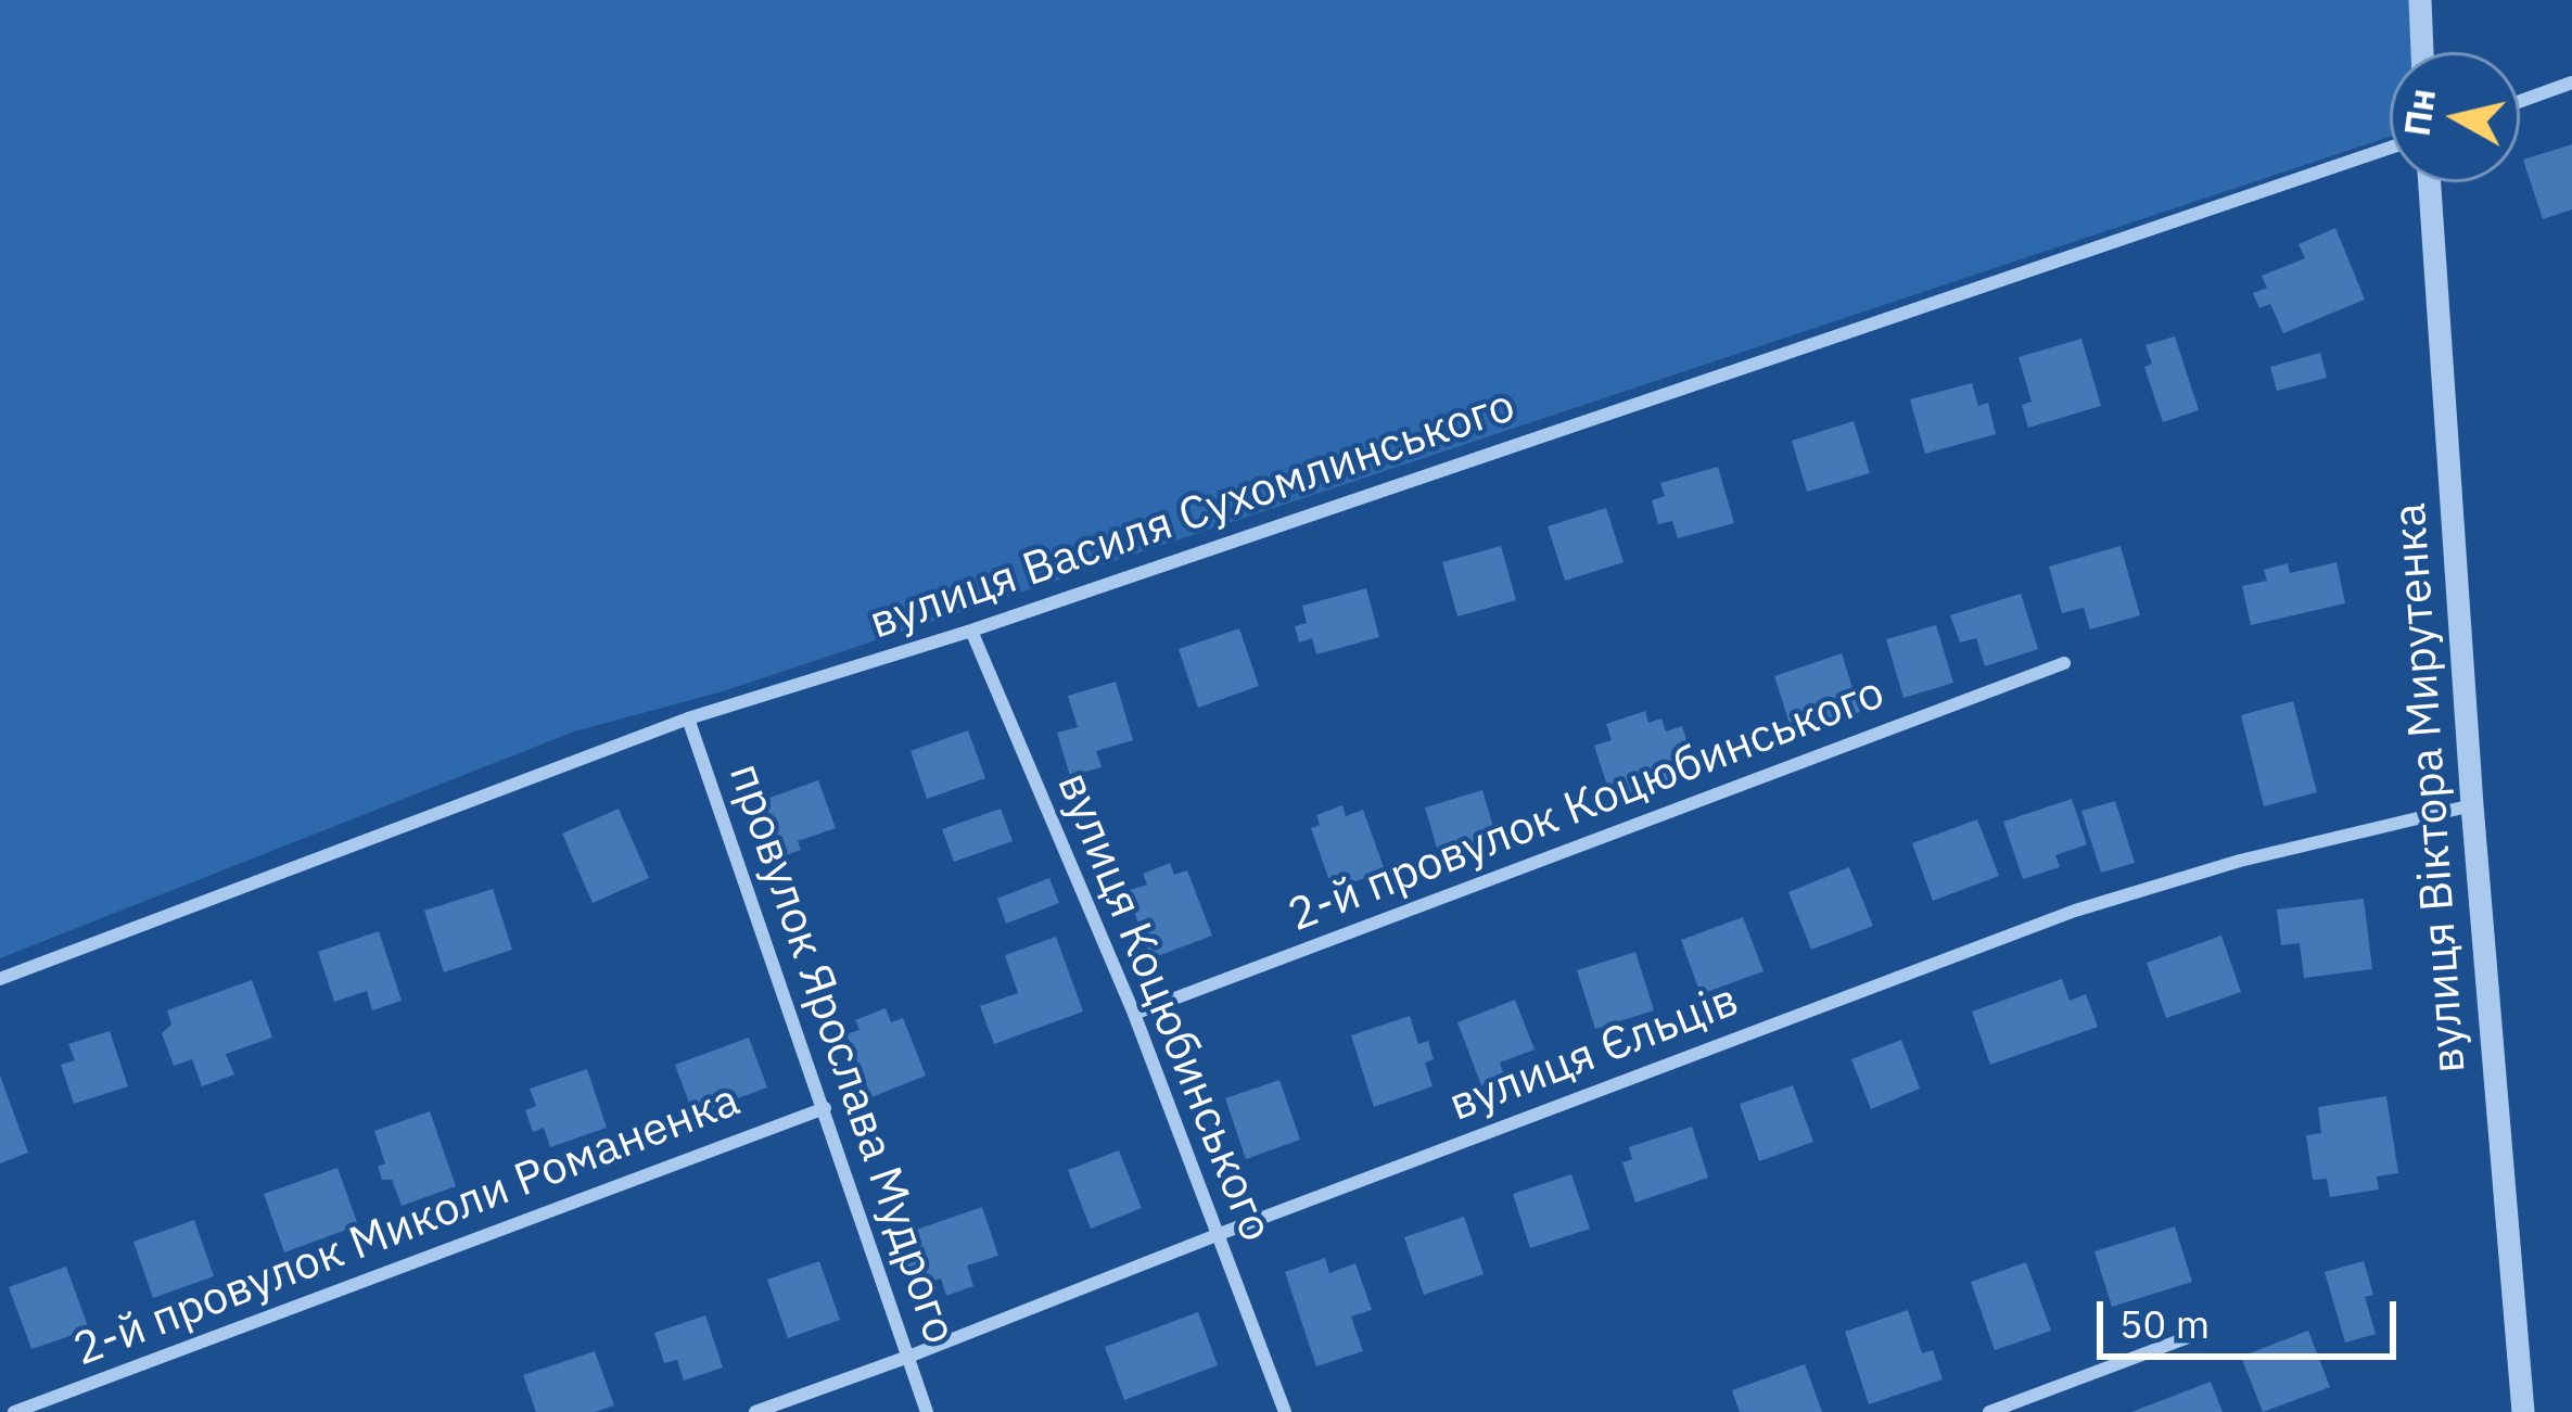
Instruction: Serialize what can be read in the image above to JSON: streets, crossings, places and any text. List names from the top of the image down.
{
  "streets": {
    "street": [
      "вулиця Василя Сухомлинського",
      "вулиця Віктора Мирутенка",
      "2-й провулок Коцюбинського",
      "вулиця Коцюбинського",
      "провулок Ярослава Мудрого",
      "вулиця Єльців",
      "2-й провулок Миколи Романенка"
    ]
  },
  "crossings": [
    ["вулиця Василя Сухомлинського", "вулиця Коцюбинського"],
    ["вулиця Василя Сухомлинського", "провулок Ярослава Мудрого"],
    ["вулиця Віктора Мирутенка", "вулиця Єльців"],
    ["2-й провулок Коцюбинського", "вулиця Коцюбинського"],
    ["вулиця Коцюбинського", "вулиця Єльців"],
    ["провулок Ярослава Мудрого", "вулиця Єльців"],
    ["провулок Ярослава Мудрого", "2-й провулок Миколи Романенка"]
  ],
  "scale_bar": "50 m",
  "north": "left"
}
